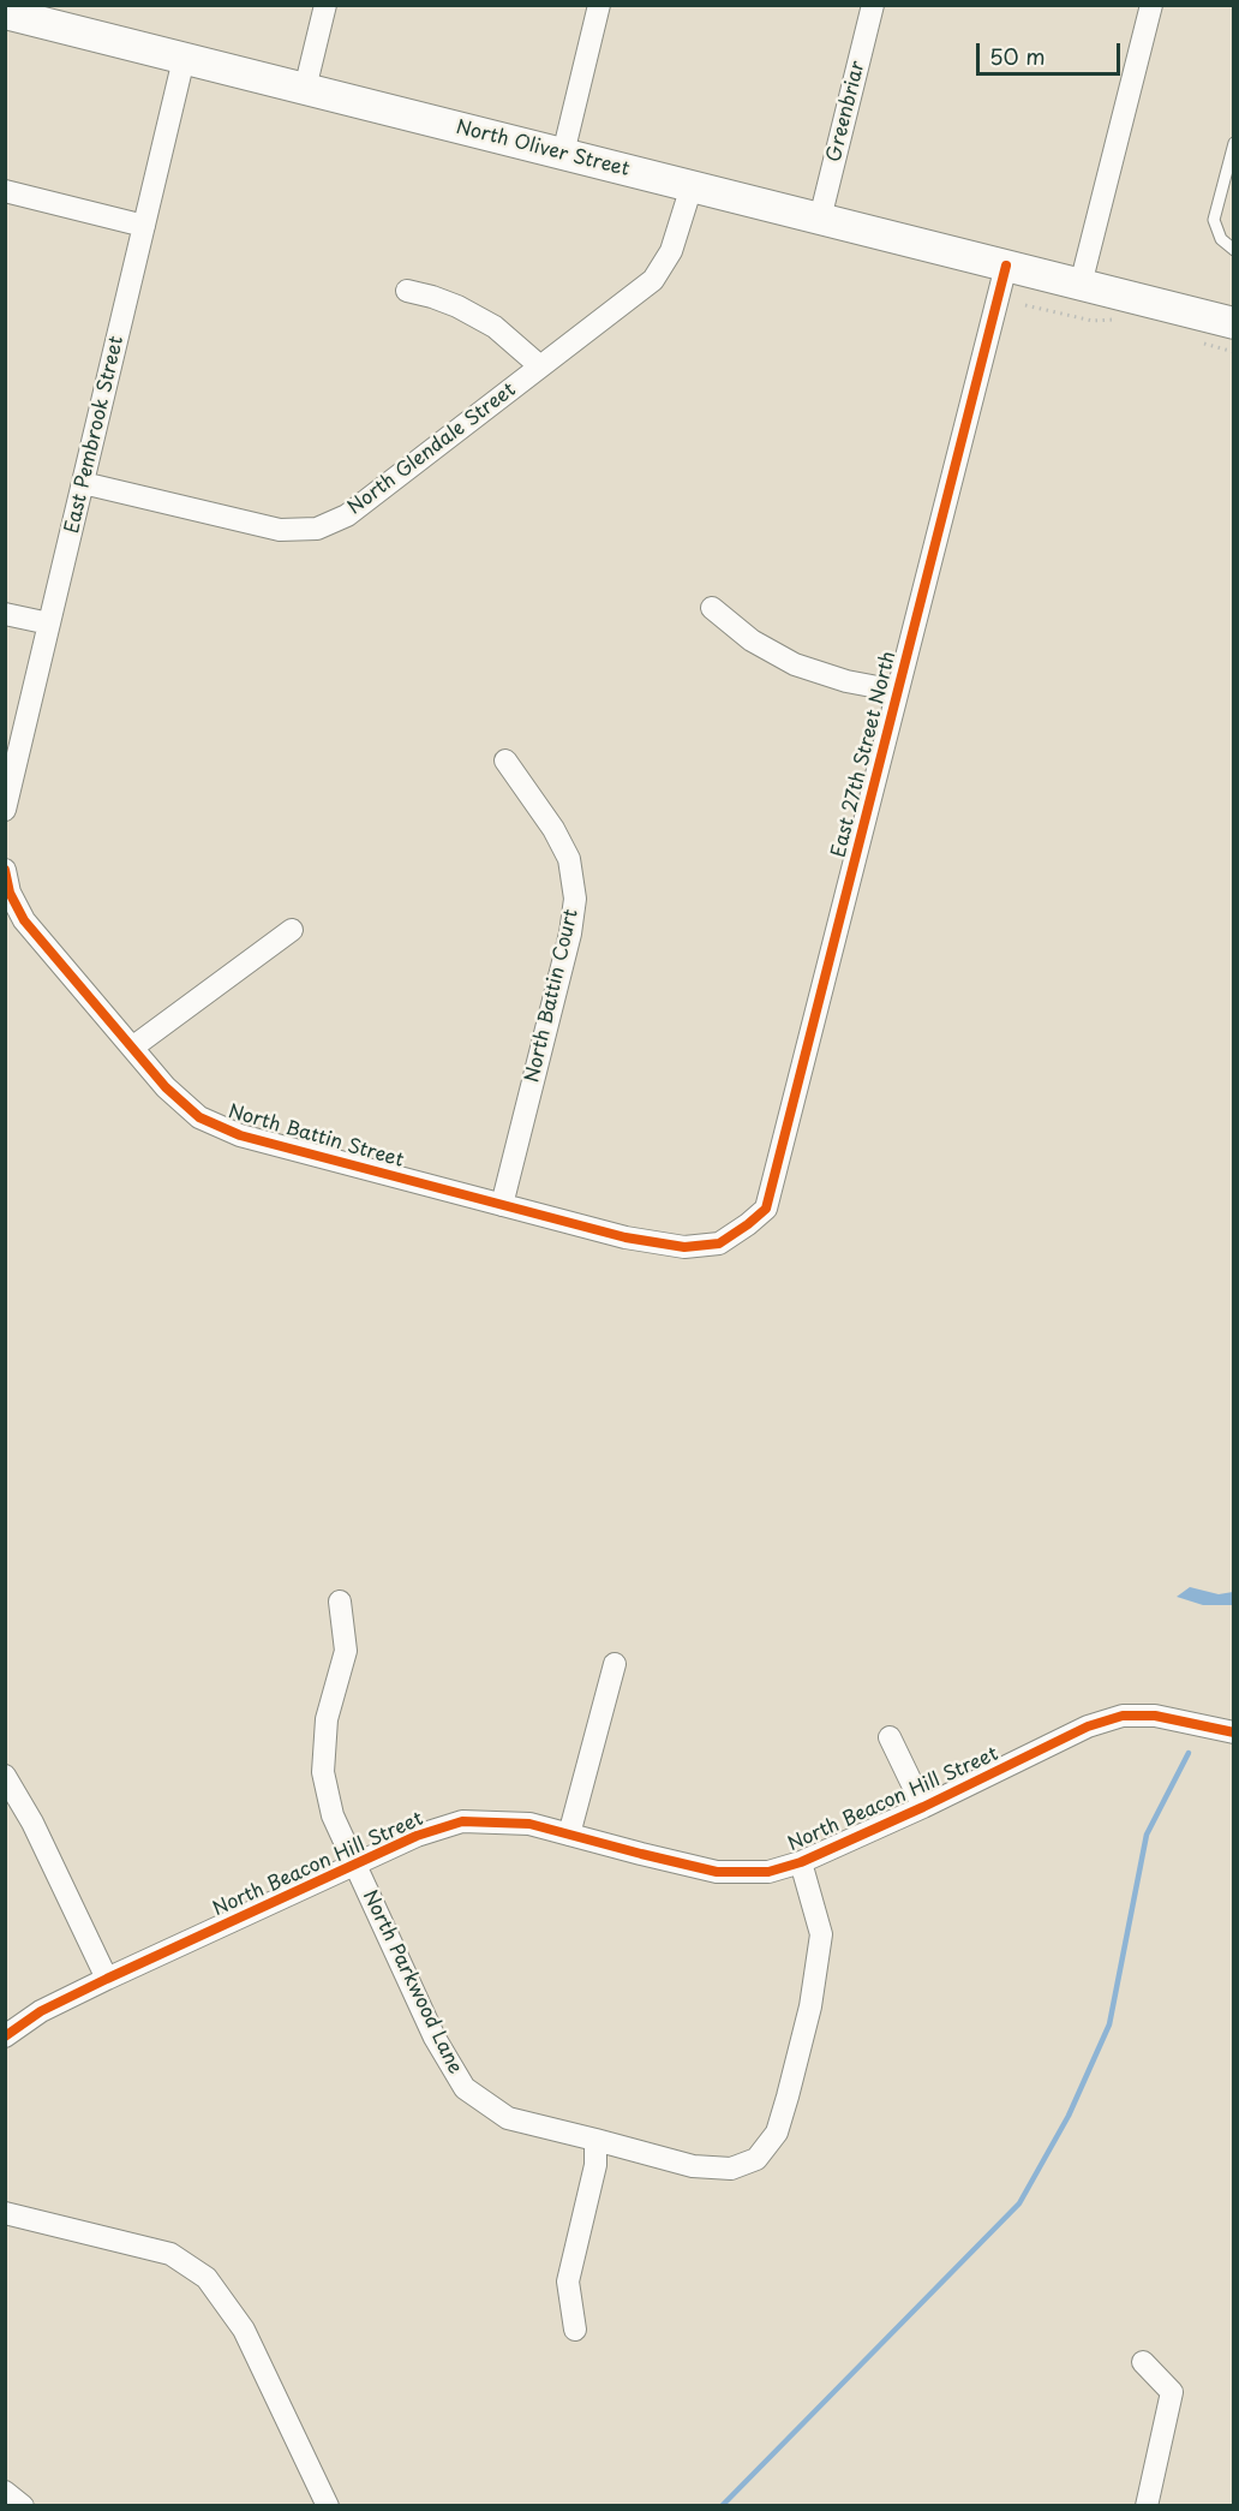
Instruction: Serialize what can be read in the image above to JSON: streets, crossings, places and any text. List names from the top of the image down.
{
  "streets": {
    "main road": ["North Oliver Street"],
    "street": [
      "Greenbriar",
      "East Pembrook Street",
      "North Glendale Street",
      "East 27th Street North",
      "North Battin Court",
      "North Battin Street",
      "North Beacon Hill Street",
      "North Parkwood Lane"
    ]
  },
  "crossings": [
    ["Greenbriar", "North Oliver Street"],
    ["North Oliver Street", "East Pembrook Street"],
    ["North Oliver Street", "North Glendale Street"],
    ["North Oliver Street", "East 27th Street North"],
    ["East Pembrook Street", "North Glendale Street"],
    ["East 27th Street North", "North Battin Street"],
    ["North Battin Court", "North Battin Street"],
    ["North Beacon Hill Street", "North Parkwood Lane"]
  ],
  "scale_bar": "50 m"
}
